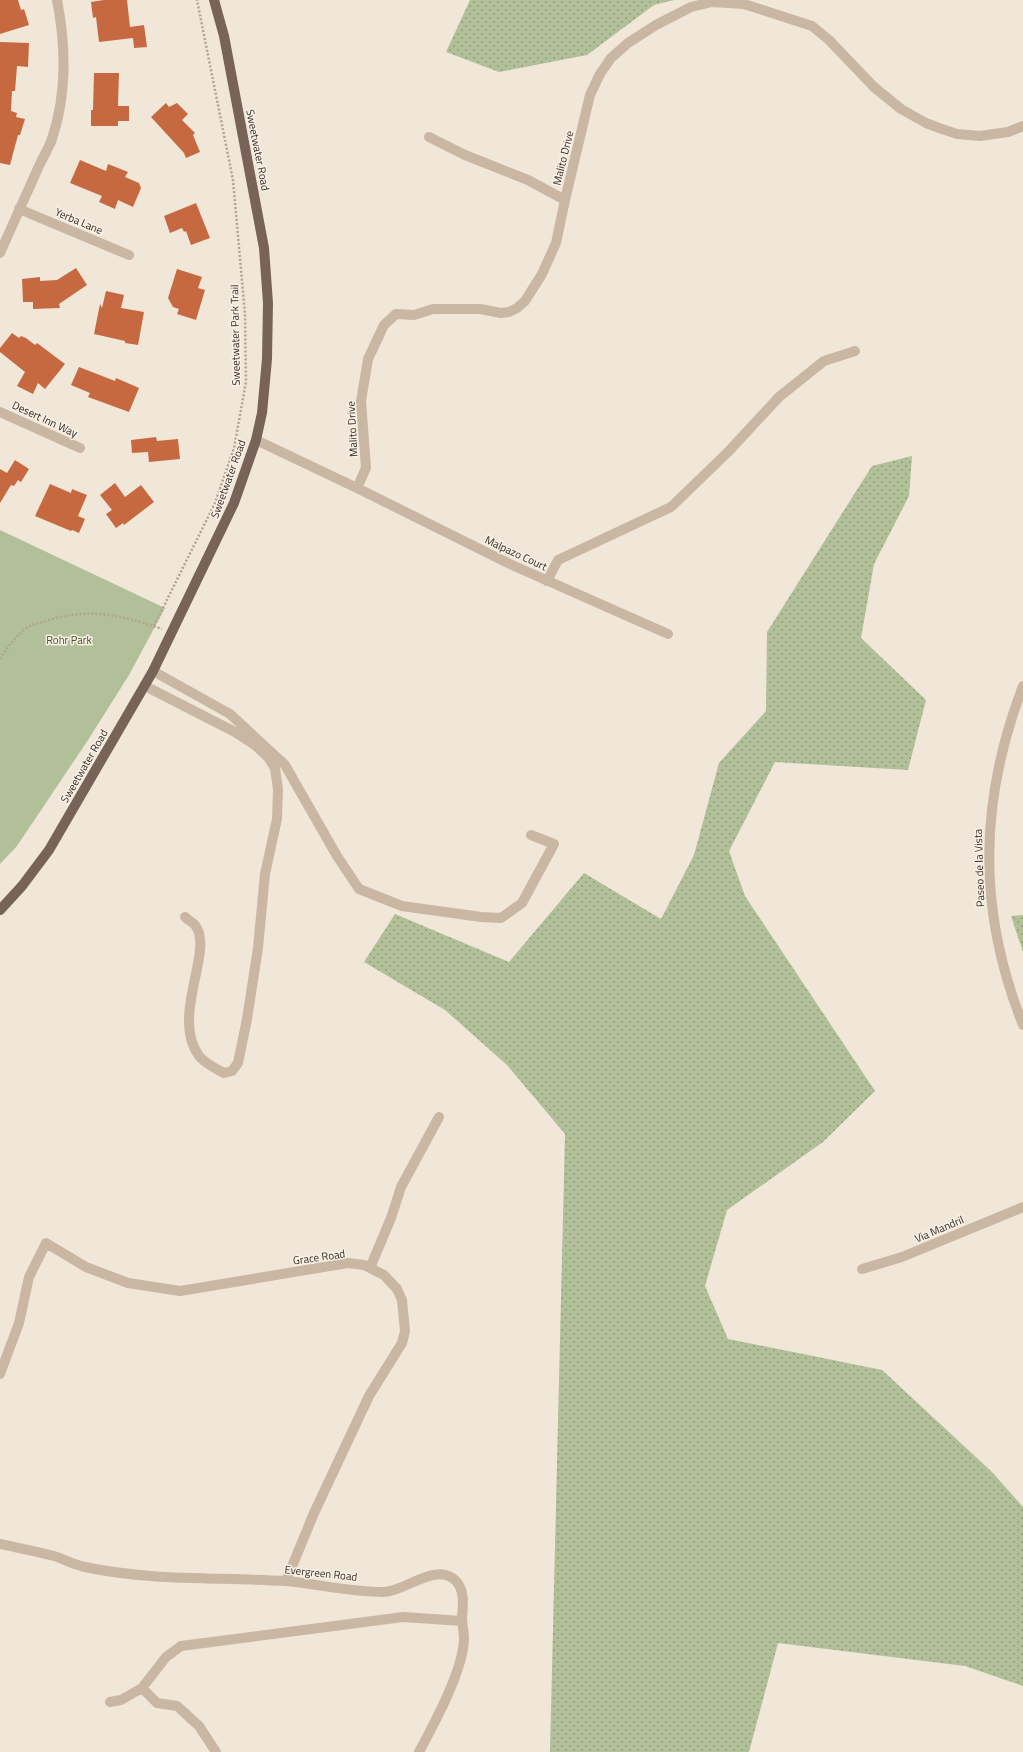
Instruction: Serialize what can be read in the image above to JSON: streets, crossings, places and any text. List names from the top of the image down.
{
  "streets": {
    "main road": ["Sweetwater Road"],
    "street": [
      "Malito Drive",
      "Yerba Lane",
      "Desert Inn Way",
      "Malpazo Court",
      "Paseo de la Vista",
      "Via Mandril",
      "Grace Road",
      "Evergreen Road"
    ],
    "path": ["Sweetwater Park Trail"]
  },
  "crossings": [
    ["Malito Drive", "Malpazo Court"],
    ["Grace Road", "Evergreen Road"]
  ],
  "parks": ["Rohr Park"]
}
